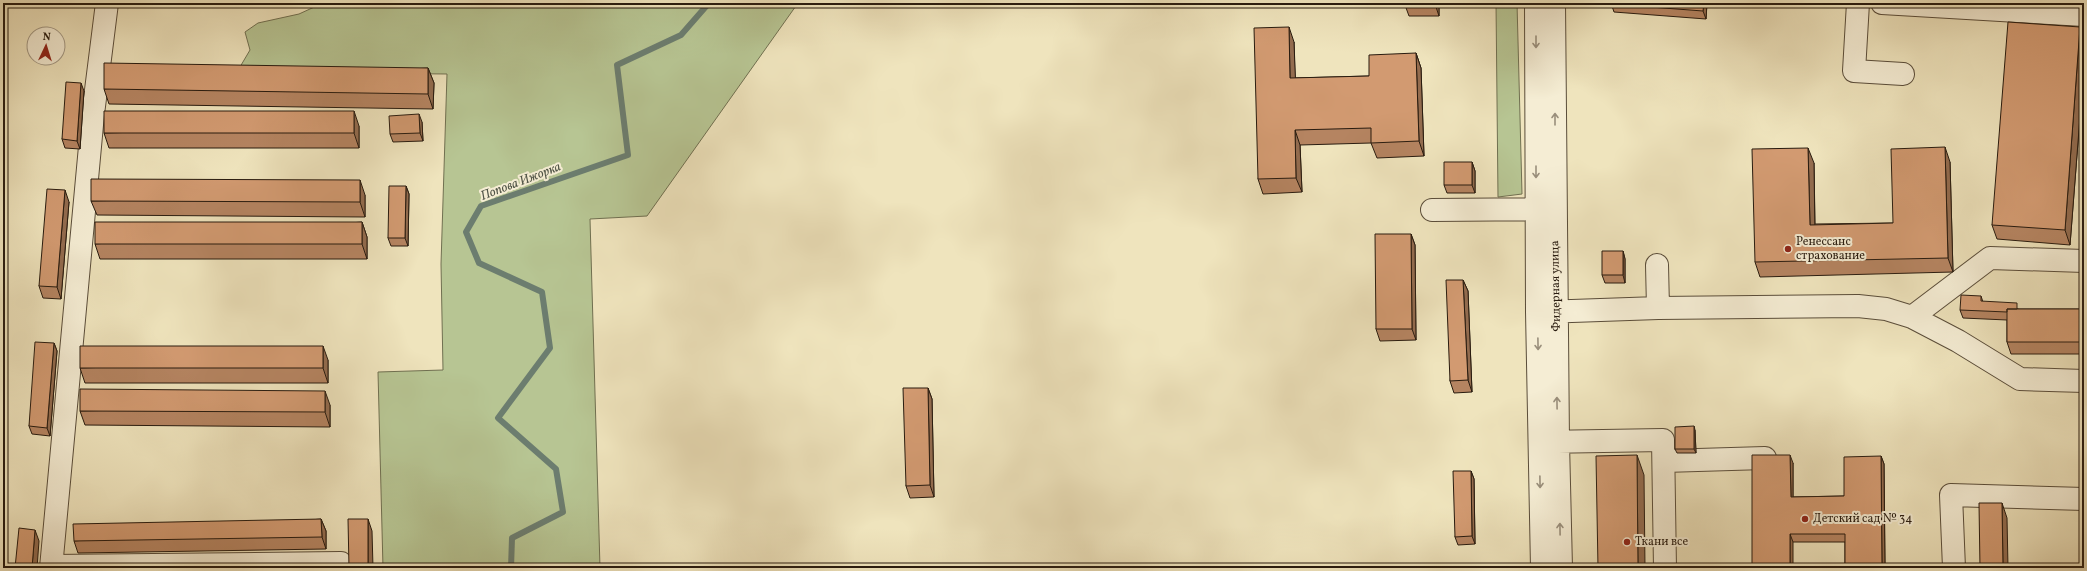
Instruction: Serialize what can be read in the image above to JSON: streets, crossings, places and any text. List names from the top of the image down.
{
  "streets": {
    "street": ["Фидерная улица"]
  },
  "water": ["Попова Ижорка"],
  "places": ["Ренессанс страхование", "Детский сад № 34", "Ткани все"],
  "north": "top"
}
